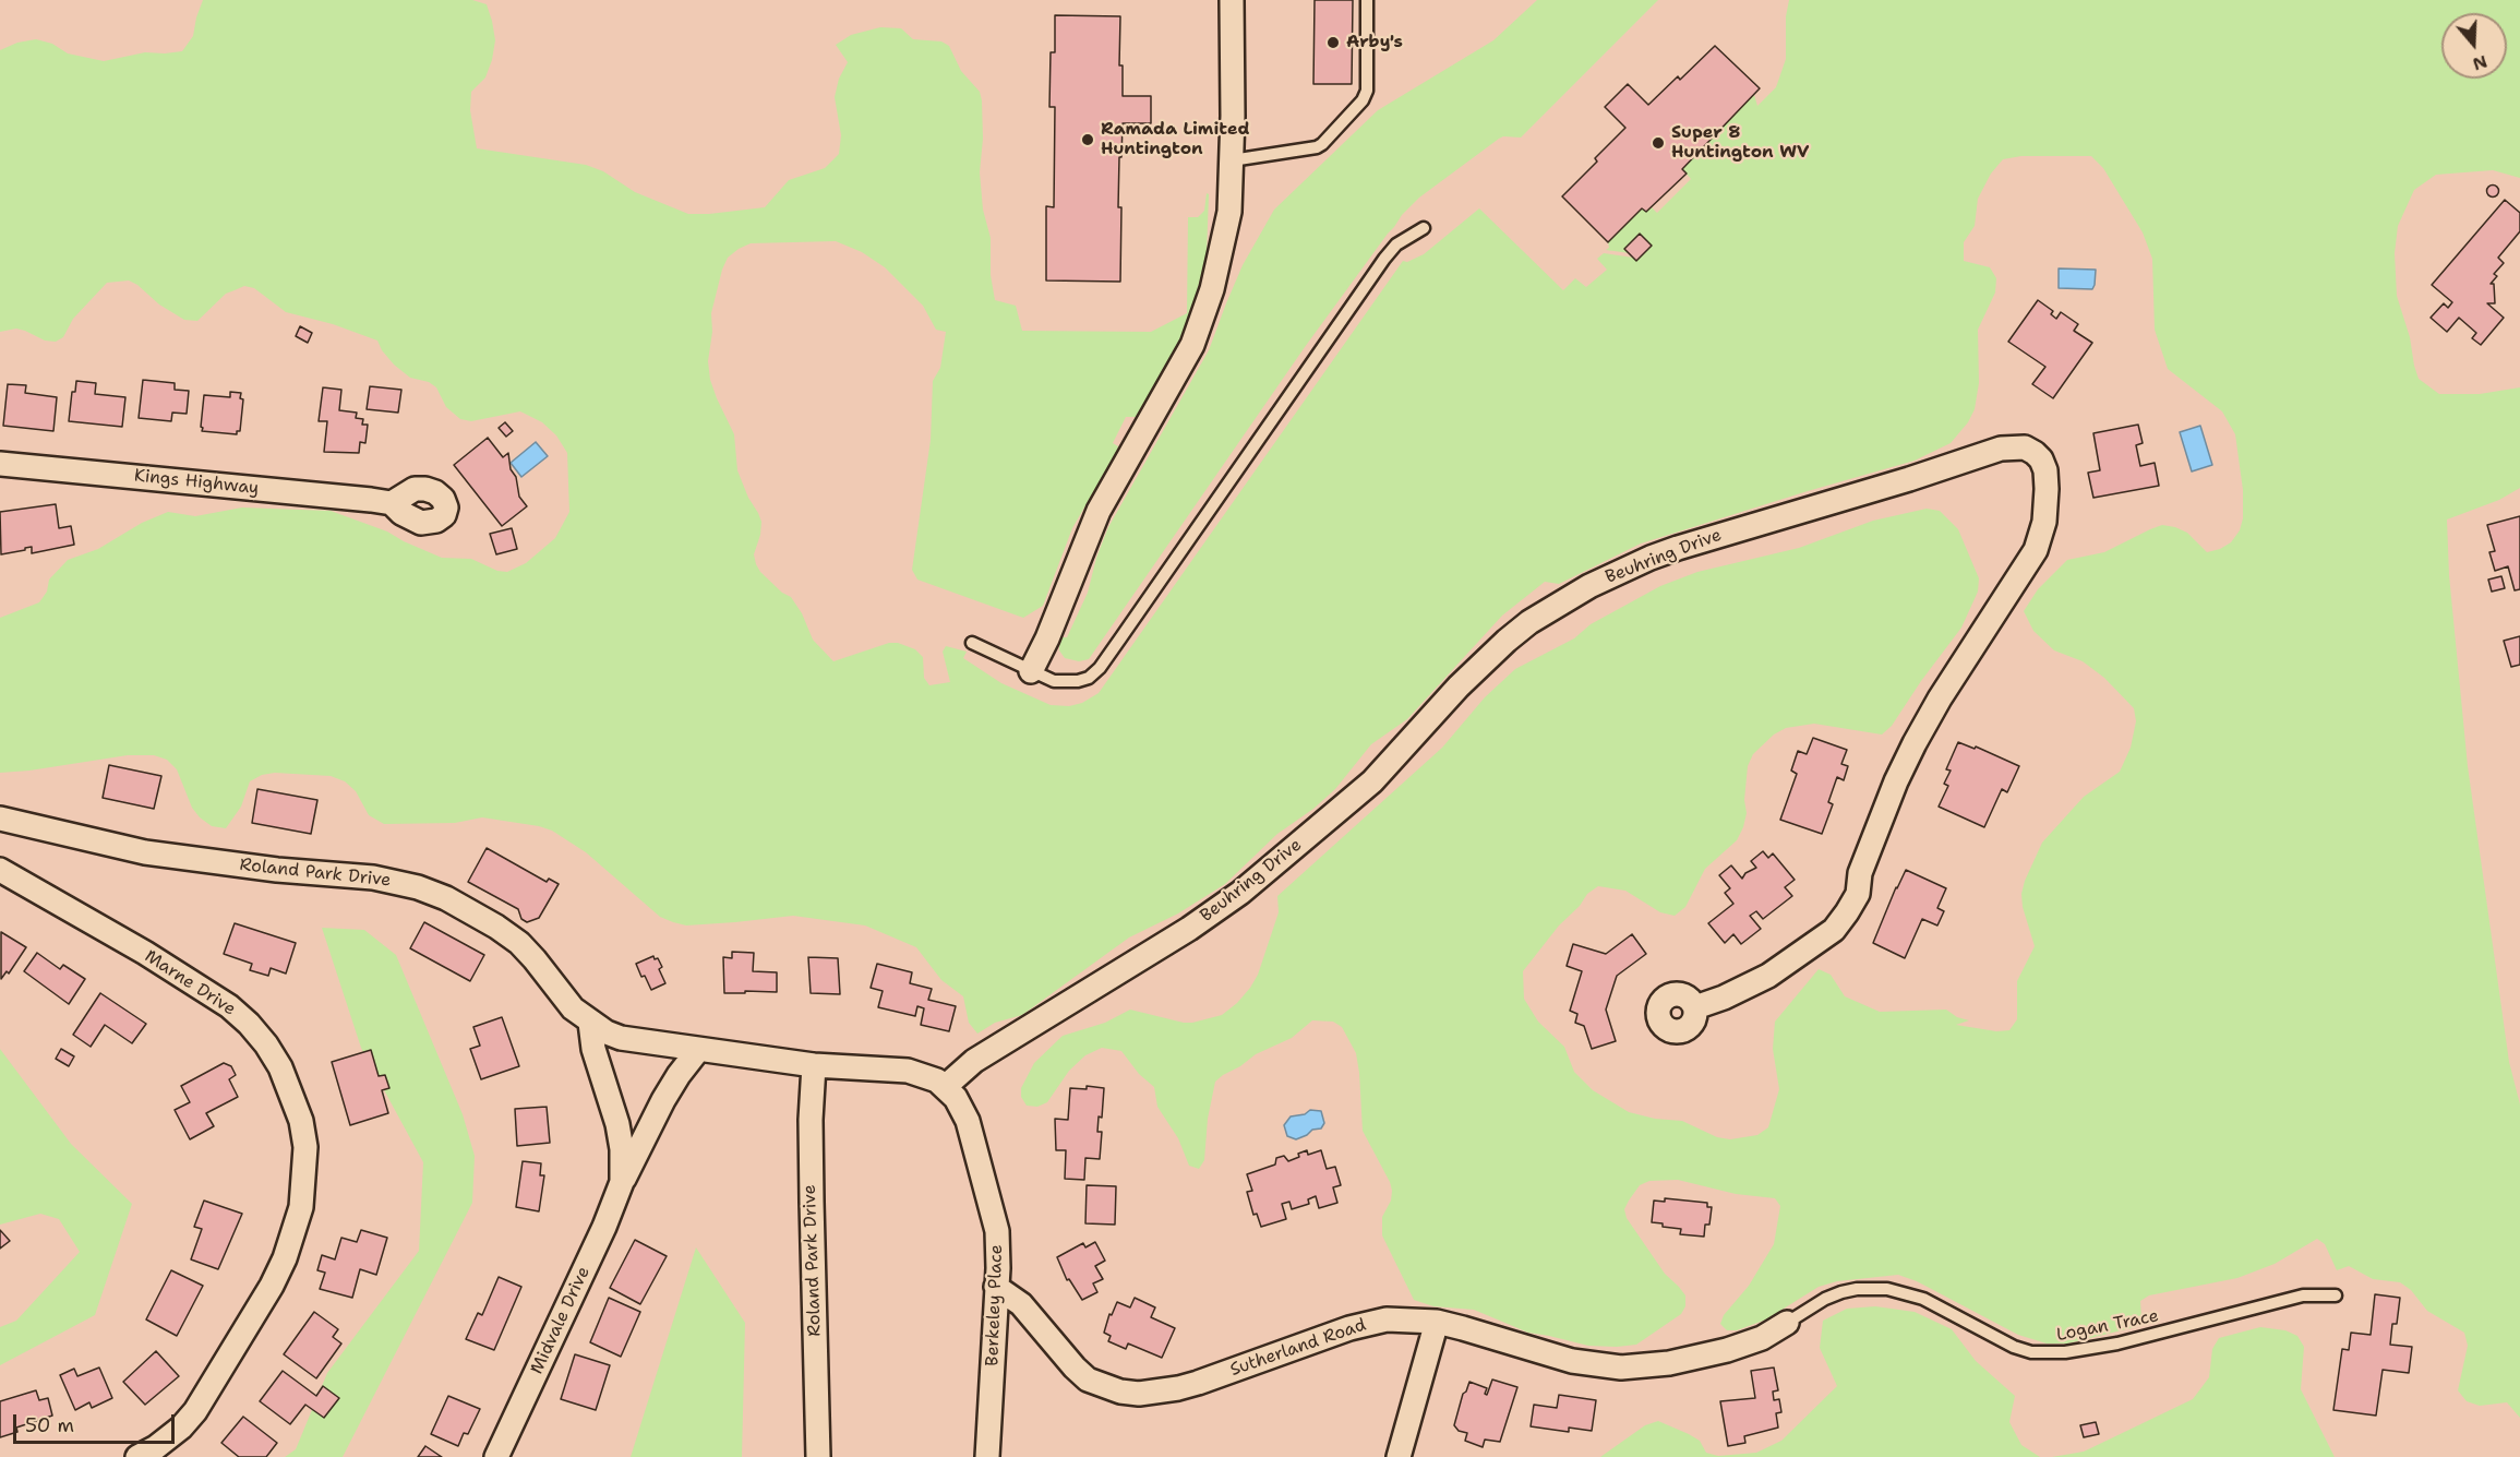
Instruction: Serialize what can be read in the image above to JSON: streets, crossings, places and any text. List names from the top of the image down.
{
  "streets": {
    "street": [
      "Kings Highway",
      "Beuhring Drive",
      "Roland Park Drive",
      "Marne Drive",
      "Berkeley Place",
      "Midvale Drive",
      "Sutherland Road"
    ],
    "lane": ["Logan Trace"]
  },
  "crossings": [
    ["Beuhring Drive", "Roland Park Drive"],
    ["Beuhring Drive", "Berkeley Place"],
    ["Roland Park Drive", "Berkeley Place"],
    ["Roland Park Drive", "Midvale Drive"],
    ["Berkeley Place", "Sutherland Road"],
    ["Logan Trace", "Sutherland Road"]
  ],
  "places": ["Arby's", "Ramada Limited Huntington", "Super 8 Huntington WV"],
  "scale_bar": "50 m",
  "north": "bottom"
}
